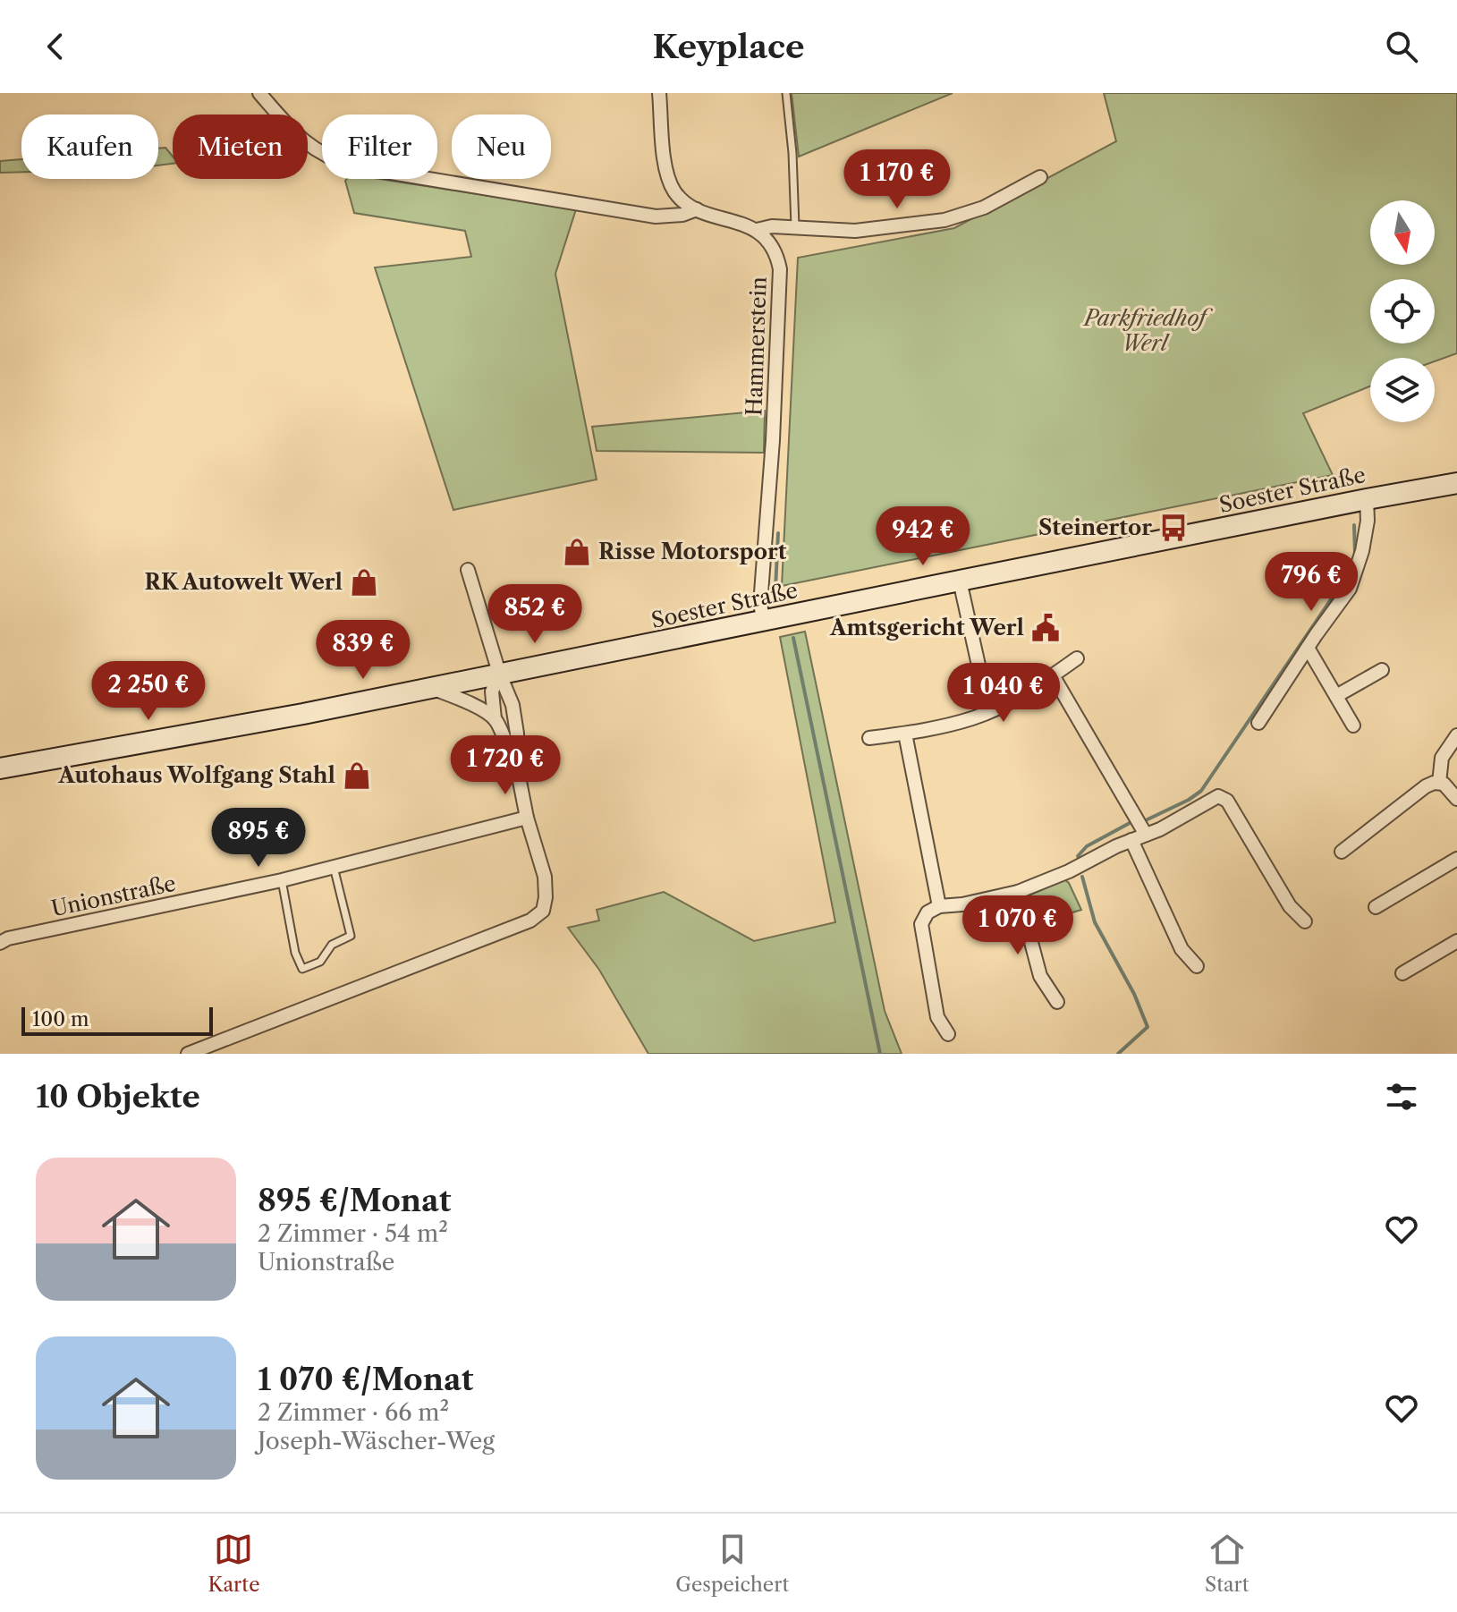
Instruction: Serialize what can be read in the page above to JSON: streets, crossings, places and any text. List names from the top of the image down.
{
  "streets": {
    "main road": ["Soester Straße"],
    "street": ["Hammerstein", "Unionstraße"]
  },
  "crossings": [
    ["Hammerstein", "Soester Straße"]
  ],
  "parks": ["Parkfriedhof Werl"],
  "places": {
    "bus stop": ["Steinertor"],
    "shop": ["Risse Motorsport", "RK Autowelt Werl", "Autohaus Wolfgang Stahl"],
    "public building": ["Amtsgericht Werl"]
  },
  "scale_bar": "100 m",
  "north": "bottom",
  "page": {
    "header": "Keyplace",
    "chip": [
      "Kaufen",
      "Mieten",
      "Filter",
      "Neu"
    ],
    "price": [
      "1 170 €",
      "942 €",
      "796 €",
      "852 €",
      "839 €",
      "2 250 €",
      "1 040 €",
      "1 720 €",
      "895 €",
      "1 070 €"
    ],
    "scale": "100 m",
    "heading": "10 Objekte",
    "list": [
      {
        "name": "895 €/Monat",
        "note": "2 Zimmer · 54 m² · Unionstraße"
      },
      {
        "name": "1 070 €/Monat",
        "note": "2 Zimmer · 66 m² · Joseph-Wäscher-Weg"
      }
    ],
    "tabs": ["Karte", "Gespeichert", "Start"]
  }
}
